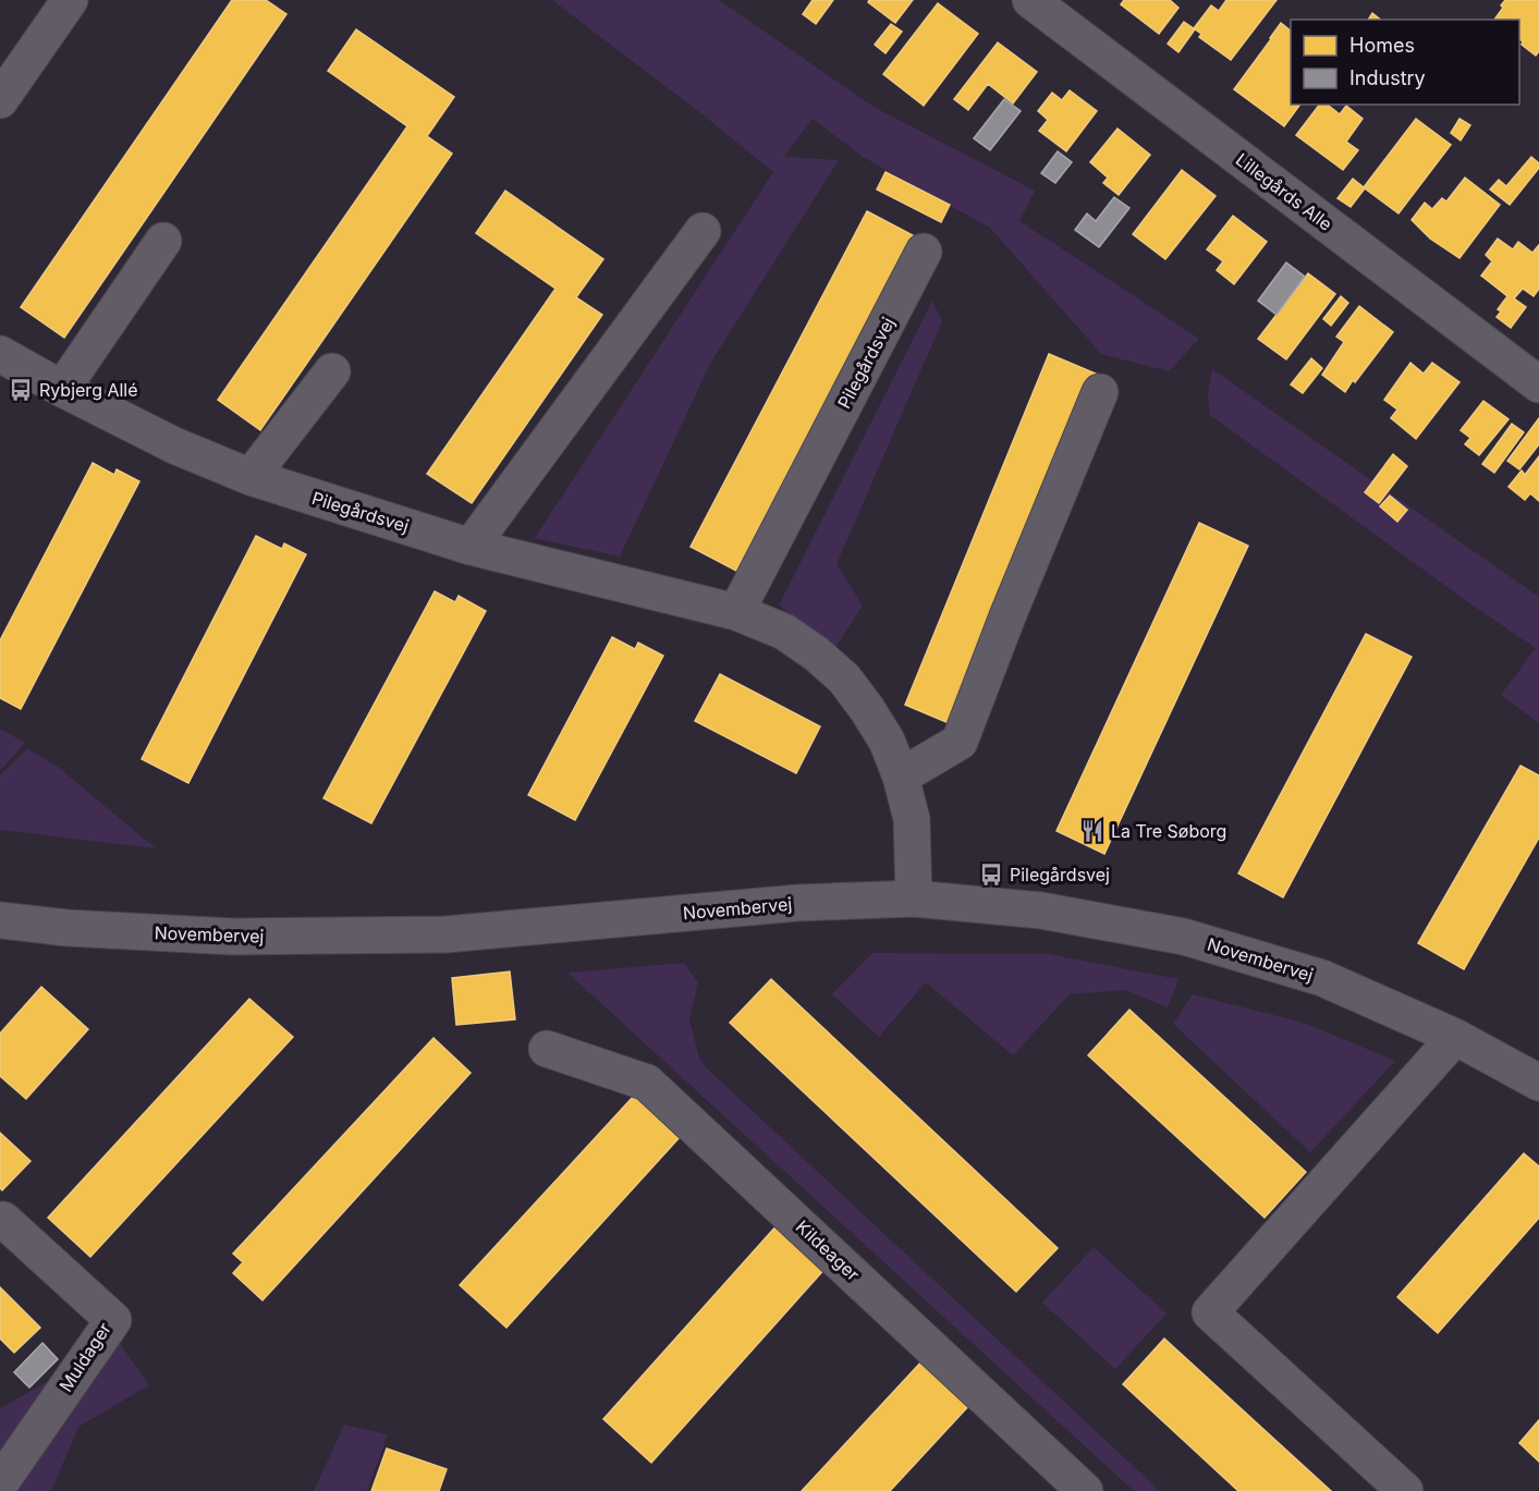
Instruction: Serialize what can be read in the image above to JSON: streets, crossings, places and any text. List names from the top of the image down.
{
  "streets": {
    "street": [
      "Lillegårds Alle",
      "Pilegårdsvej",
      "Novembervej",
      "Kildeager",
      "Muldager"
    ]
  },
  "crossings": [
    ["Pilegårdsvej", "Novembervej"]
  ],
  "places": {
    "bus stop": ["Rybjerg Allé", "Pilegårdsvej"],
    "restaurant": ["La Tre Søborg"]
  },
  "legend": ["Homes", "Industry"]
}
